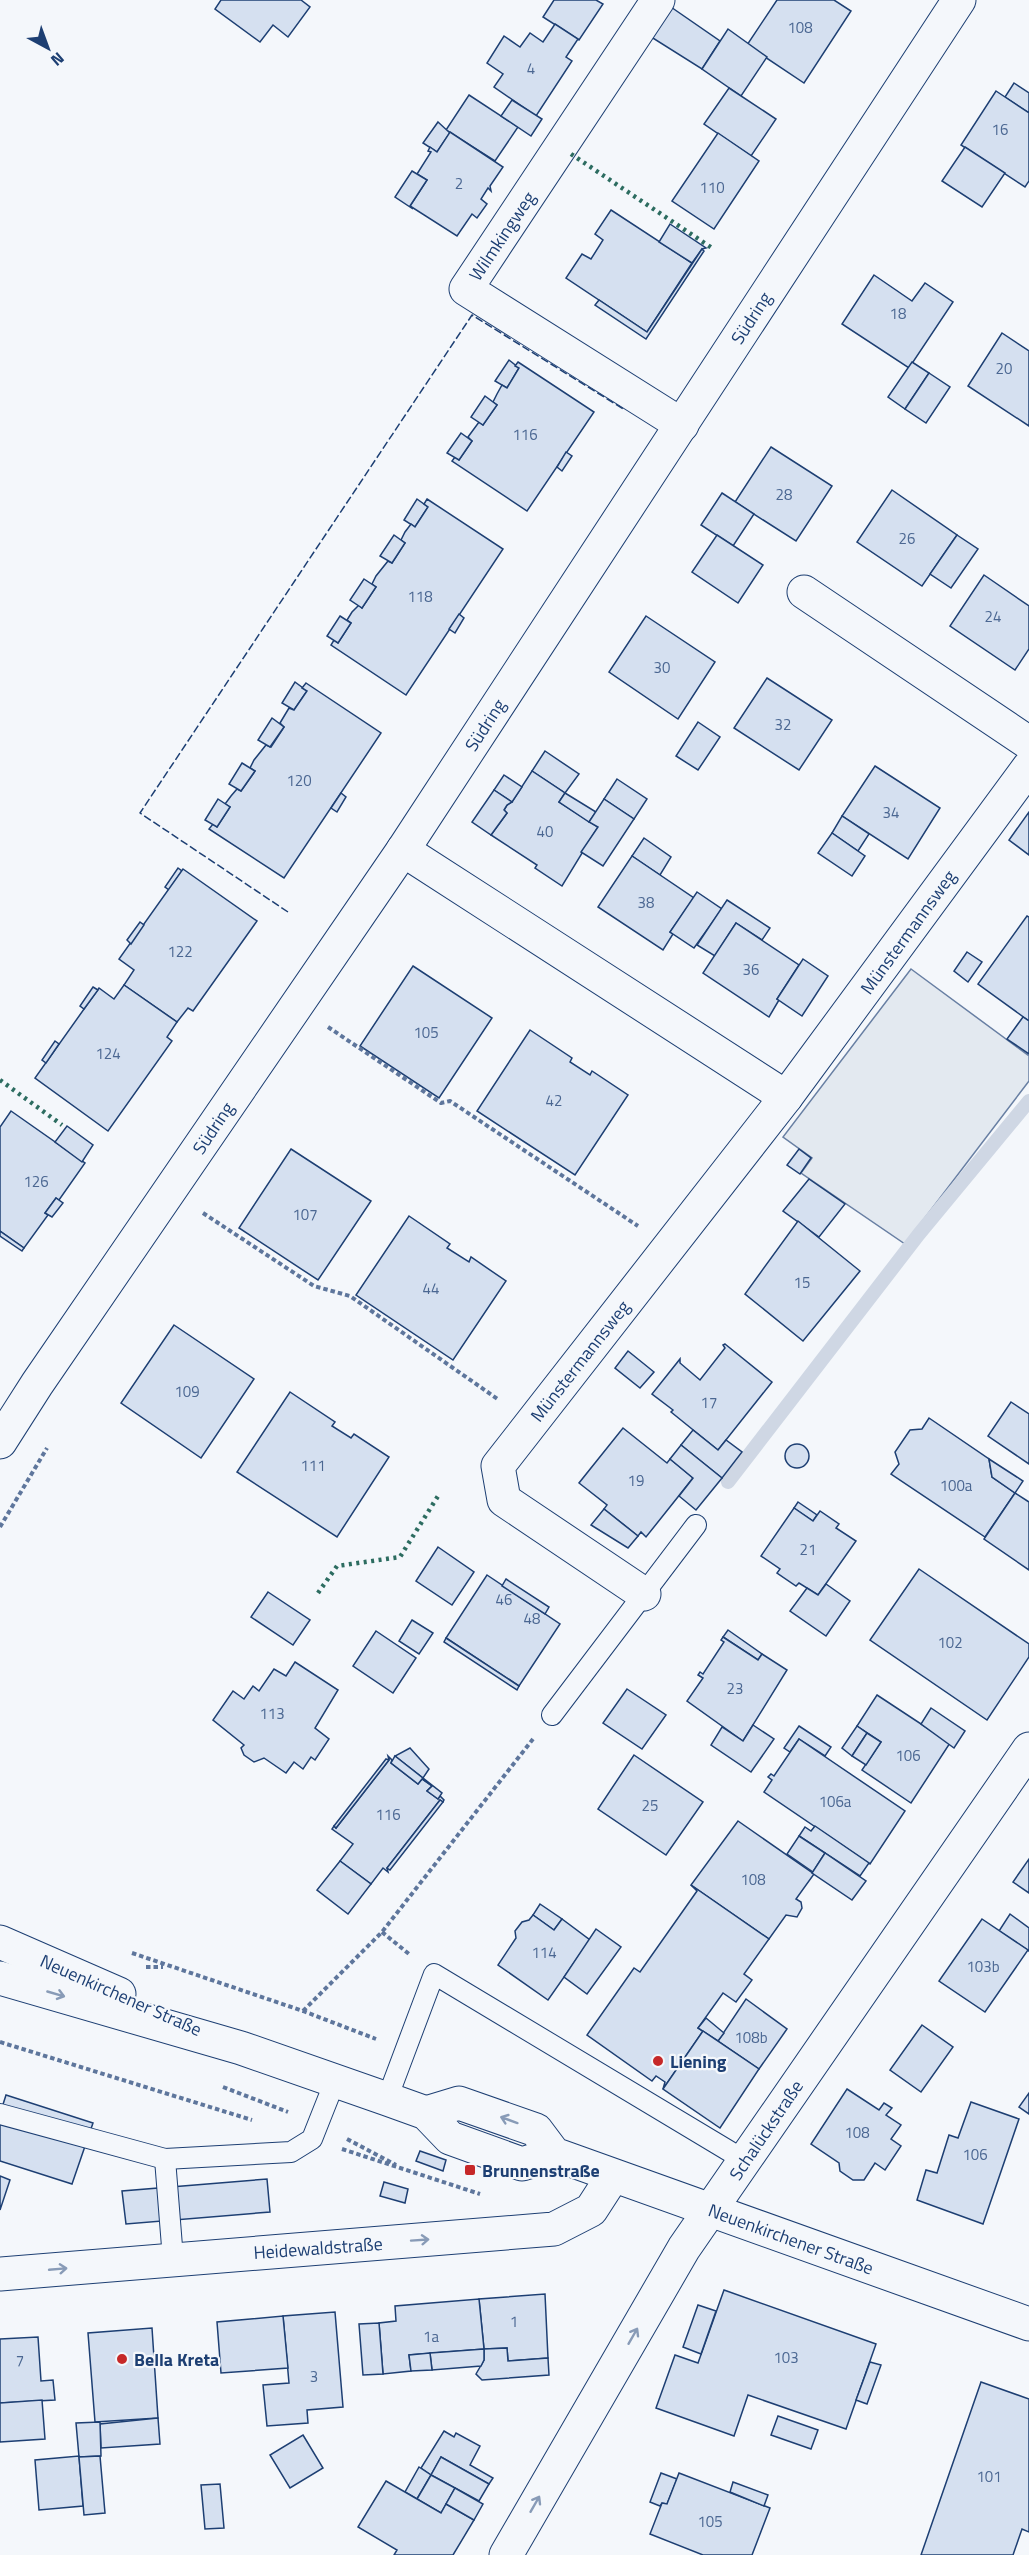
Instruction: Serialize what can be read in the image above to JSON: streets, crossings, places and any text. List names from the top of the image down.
{
  "streets": {
    "street": [
      "Wilmkingweg",
      "Südring",
      "Münstermannsweg",
      "Neuenkirchener Straße",
      "Schalückstraße",
      "Heidewaldstraße"
    ]
  },
  "crossings": [
    ["Wilmkingweg", "Südring"],
    ["Neuenkirchener Straße", "Schalückstraße"],
    ["Neuenkirchener Straße", "Heidewaldstraße"]
  ],
  "one_way": ["Schalückstraße", "Heidewaldstraße"],
  "places": {
    "other": ["Liening", "Bella Kreta"],
    "transit": ["Brunnenstraße"]
  },
  "house_numbers": [
    "108",
    "4",
    "16",
    "2",
    "110",
    "18",
    "20",
    "116",
    "28",
    "26",
    "118",
    "24",
    "30",
    "32",
    "120",
    "34",
    "40",
    "38",
    "122",
    "36",
    "105",
    "124",
    "42",
    "126",
    "107",
    "15",
    "44",
    "109",
    "17",
    "111",
    "19",
    "100a",
    "21",
    "46",
    "48",
    "102",
    "23",
    "113",
    "106",
    "106a",
    "25",
    "116",
    "108",
    "114",
    "103b",
    "108b",
    "108",
    "106",
    "1",
    "1a",
    "103",
    "7",
    "3",
    "101",
    "105"
  ],
  "north": "bottom right"
}
